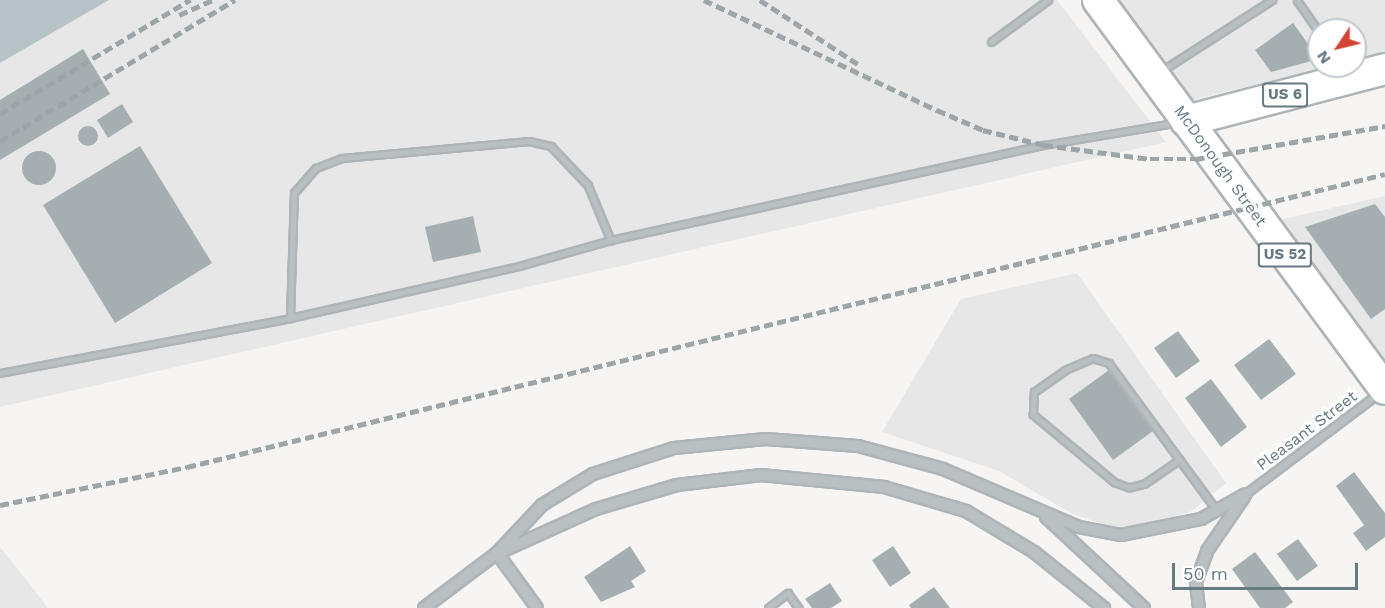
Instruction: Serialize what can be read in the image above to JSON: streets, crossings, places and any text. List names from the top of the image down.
{
  "streets": {
    "main road": ["US 6", "McDonough Street", "US 52"],
    "street": ["Pleasant Street"]
  },
  "crossings": [
    ["US 6", "McDonough Street"],
    ["McDonough Street", "Pleasant Street"]
  ],
  "scale_bar": "50 m",
  "north": "bottom left"
}
